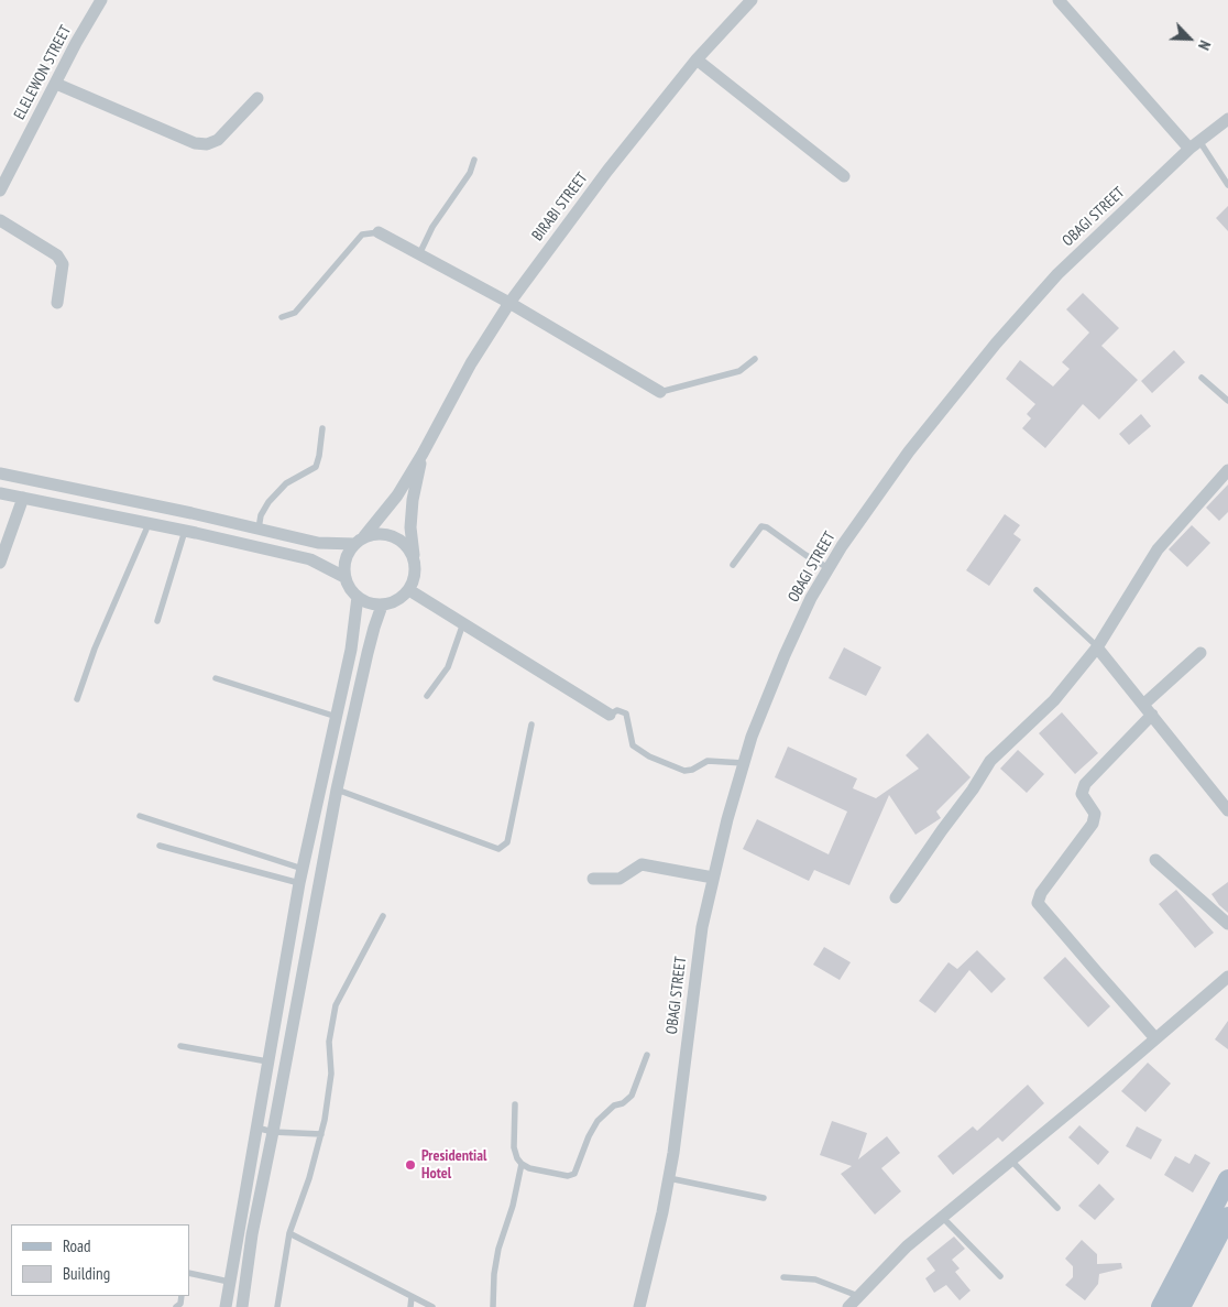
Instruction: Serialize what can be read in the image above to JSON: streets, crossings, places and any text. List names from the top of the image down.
{
  "streets": {
    "street": ["ELELEWON STREET", "BIRABI STREET", "OBAGI STREET"]
  },
  "places": ["Presidential Hotel"],
  "legend": ["Road", "Building"],
  "north": "bottom right"
}
